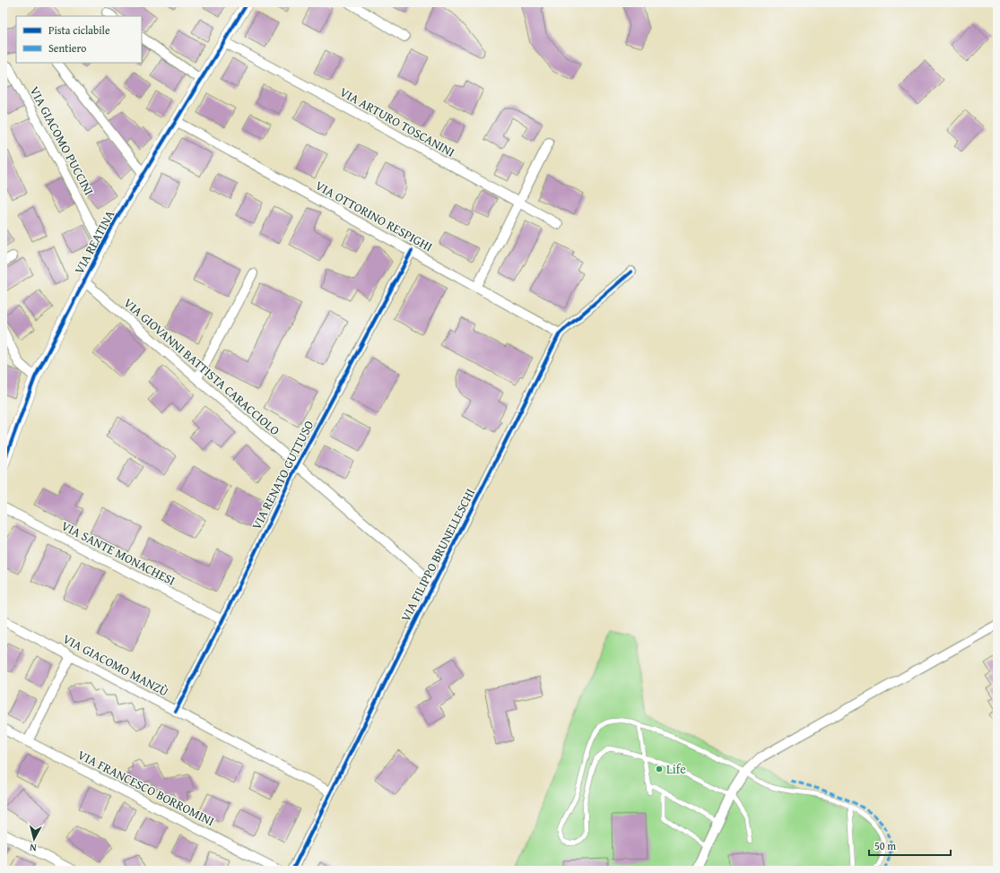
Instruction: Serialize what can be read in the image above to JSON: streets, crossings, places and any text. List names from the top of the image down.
{
  "streets": {
    "street": [
      "VIA ARTURO TOSCANINI",
      "VIA GIACOMO PUCCINI",
      "VIA OTTORINO RESPIGHI",
      "VIA REATINA",
      "VIA GIOVANNI BATTISTA CARACCIOLO",
      "VIA RENATO GUTTUSO",
      "VIA SANTE MONACHESI",
      "VIA FILIPPO BRUNELLESCHI",
      "VIA GIACOMO MANZÙ",
      "VIA FRANCESCO BORROMINI"
    ]
  },
  "crossings": [
    ["VIA ARTURO TOSCANINI", "VIA REATINA"],
    ["VIA GIACOMO PUCCINI", "VIA REATINA"],
    ["VIA OTTORINO RESPIGHI", "VIA REATINA"],
    ["VIA OTTORINO RESPIGHI", "VIA RENATO GUTTUSO"],
    ["VIA OTTORINO RESPIGHI", "VIA FILIPPO BRUNELLESCHI"],
    ["VIA REATINA", "VIA GIOVANNI BATTISTA CARACCIOLO"],
    ["VIA GIOVANNI BATTISTA CARACCIOLO", "VIA RENATO GUTTUSO"],
    ["VIA GIOVANNI BATTISTA CARACCIOLO", "VIA FILIPPO BRUNELLESCHI"],
    ["VIA RENATO GUTTUSO", "VIA SANTE MONACHESI"],
    ["VIA RENATO GUTTUSO", "VIA GIACOMO MANZÙ"],
    ["VIA FILIPPO BRUNELLESCHI", "VIA GIACOMO MANZÙ"]
  ],
  "places": ["Life"],
  "legend": ["Pista ciclabile", "Sentiero"],
  "scale_bar": "50 m",
  "north": "bottom"
}
